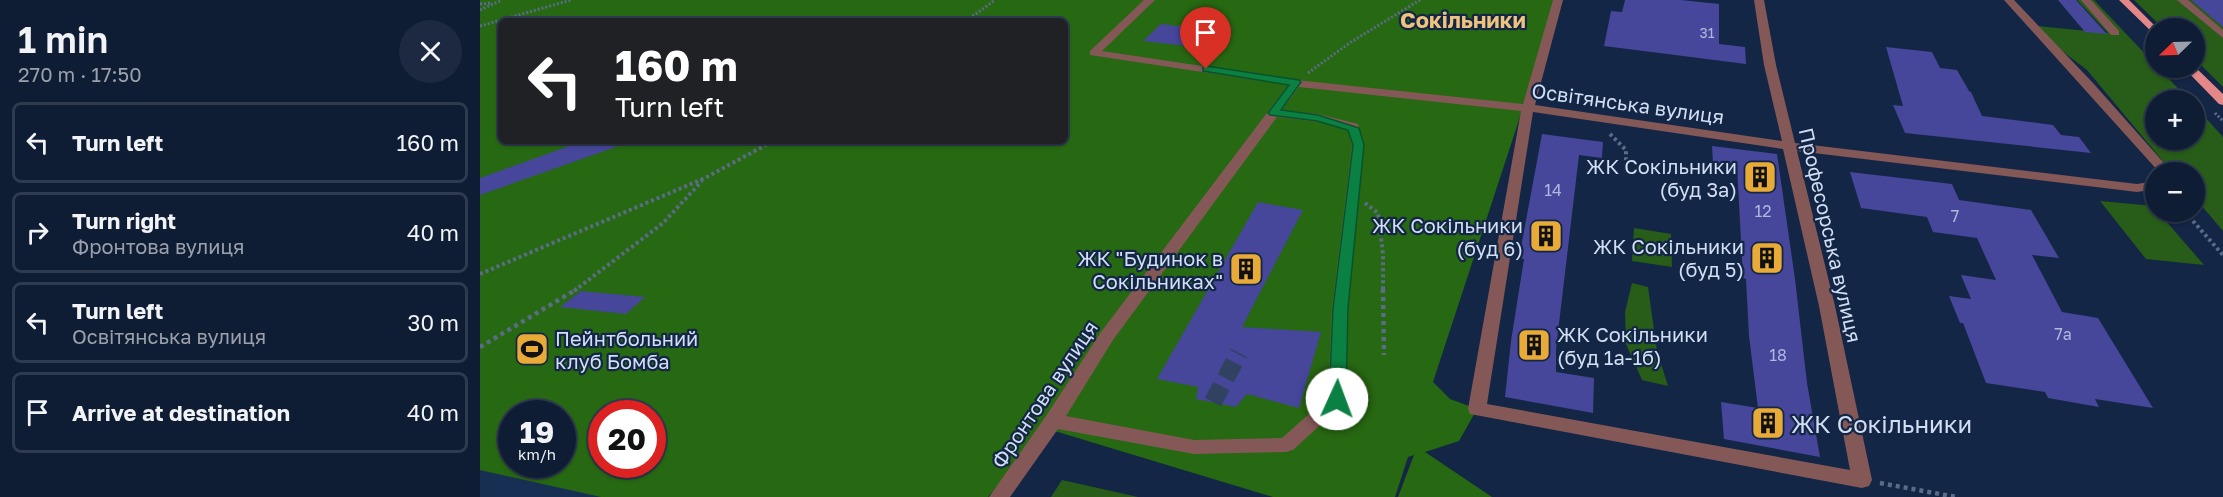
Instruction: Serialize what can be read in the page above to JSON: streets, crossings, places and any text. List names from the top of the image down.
{
  "streets": {
    "street": ["Освітянська вулиця", "Професорська вулиця", "Фронтова вулиця"]
  },
  "crossings": [
    ["Освітянська вулиця", "Професорська вулиця"],
    ["Освітянська вулиця", "Фронтова вулиця"]
  ],
  "districts": ["Сокільники"],
  "places": {
    "building": [
      "ЖК Сокільники (буд 3а)",
      "ЖК Сокільники (буд 6)",
      "ЖК Сокільники (буд 5)",
      "ЖК \"Будинок в Сокільниках\"",
      "ЖК Сокільники (буд 1а-1б)",
      "ЖК Сокільники"
    ],
    "sports": ["Пейнтбольний клуб Бомба"]
  },
  "house_numbers": [
    "31",
    "14",
    "12",
    "7",
    "7а",
    "18"
  ],
  "north": "bottom left",
  "page": {
    "heading": ["1 min", "270 m · 17:50"],
    "map_buttons": ["+", "−"],
    "turn": ["160 m", "Turn left"],
    "list": [
      {
        "name": "Turn left",
        "value": "160 m"
      },
      {
        "name": "Turn right",
        "note": "Фронтова вулиця",
        "value": "40 m"
      },
      {
        "name": "Turn left",
        "note": "Освітянська вулиця",
        "value": "30 m"
      },
      {
        "name": "Arrive at destination",
        "value": "40 m"
      }
    ],
    "speed": "19 km/h",
    "limit": "20"
  }
}
